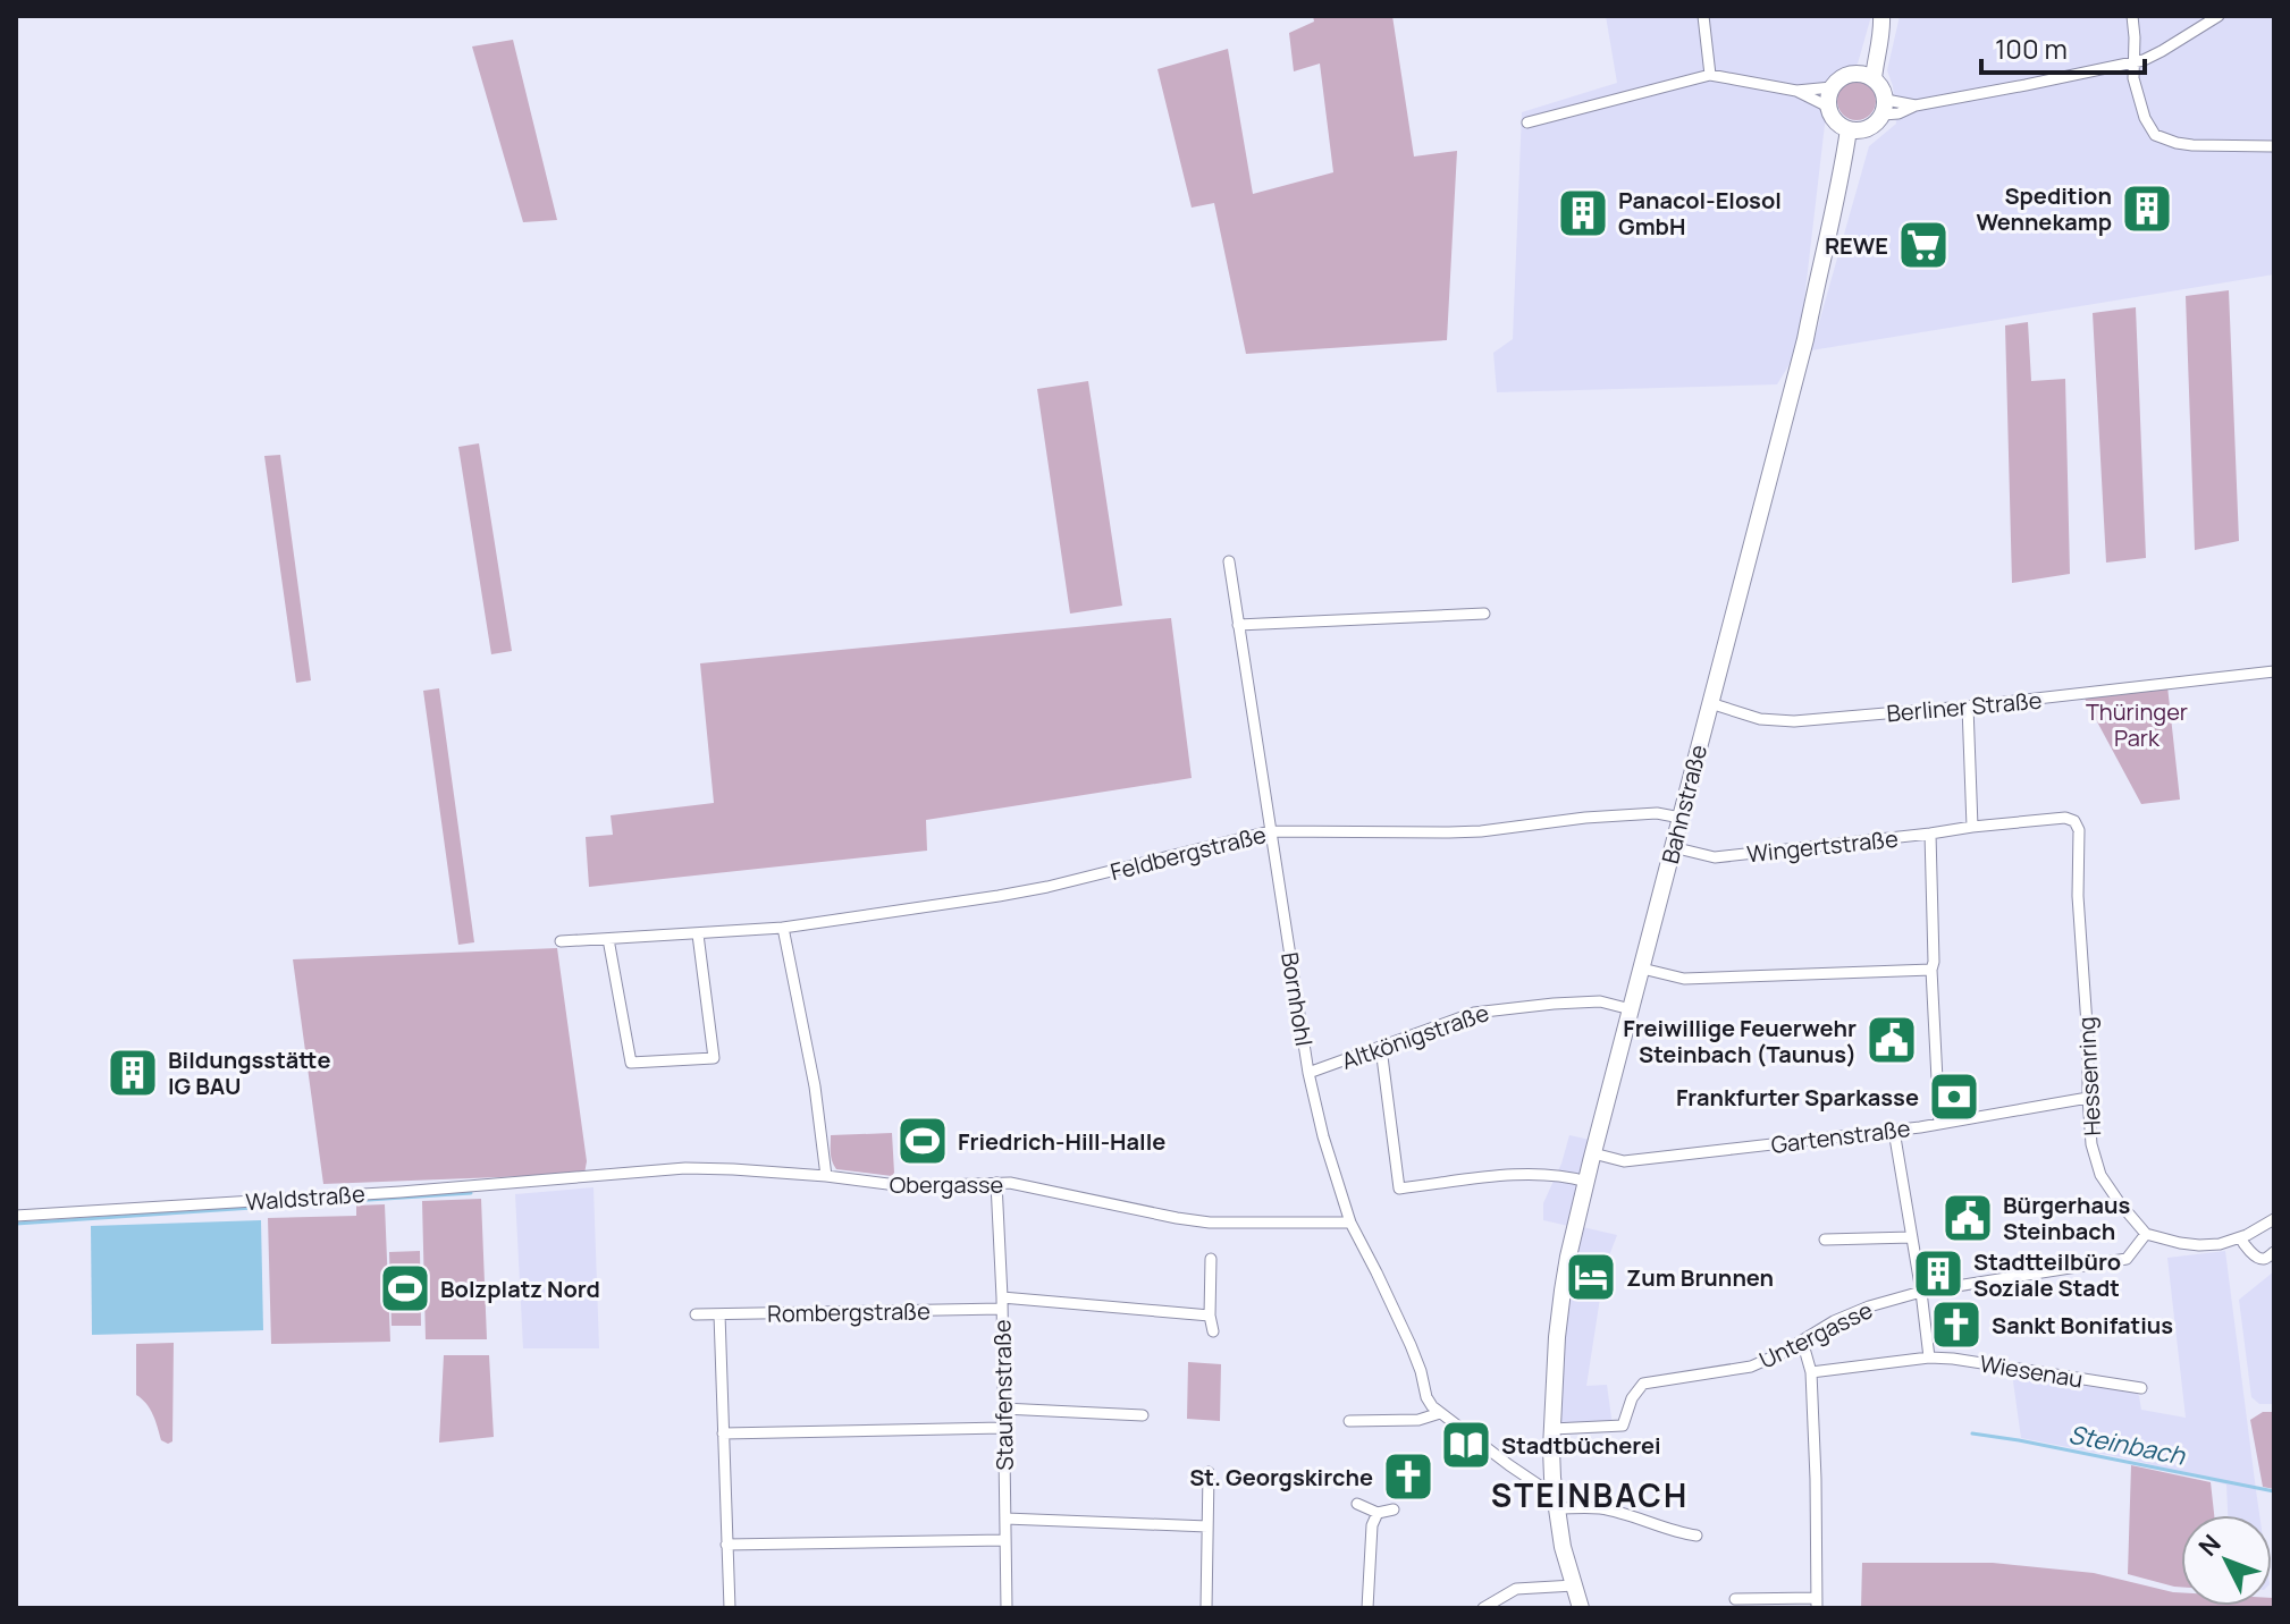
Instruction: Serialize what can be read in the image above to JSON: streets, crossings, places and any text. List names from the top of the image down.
{
  "streets": {
    "main road": ["Bahnstraße"],
    "street": [
      "Berliner Straße",
      "Wingertstraße",
      "Feldbergstraße",
      "Bornhohl",
      "Altkönigstraße",
      "Hessenring",
      "Gartenstraße",
      "Obergasse",
      "Waldstraße",
      "Rombergstraße",
      "Untergasse",
      "Wiesenau",
      "Staufenstraße"
    ]
  },
  "crossings": [
    ["Berliner Straße", "Bahnstraße"],
    ["Bahnstraße", "Wingertstraße"],
    ["Bahnstraße", "Feldbergstraße"],
    ["Bahnstraße", "Bornhohl"],
    ["Bahnstraße", "Altkönigstraße"],
    ["Bahnstraße", "Gartenstraße"],
    ["Bahnstraße", "Untergasse"],
    ["Wingertstraße", "Hessenring"],
    ["Feldbergstraße", "Bornhohl"],
    ["Bornhohl", "Altkönigstraße"],
    ["Bornhohl", "Obergasse"],
    ["Hessenring", "Gartenstraße"],
    ["Hessenring", "Untergasse"],
    ["Obergasse", "Waldstraße"],
    ["Obergasse", "Staufenstraße"],
    ["Rombergstraße", "Staufenstraße"]
  ],
  "districts": ["STEINBACH"],
  "water": ["Steinbach"],
  "parks": ["Thüringer Park"],
  "places": {
    "building": [
      "Spedition Wennekamp",
      "Panacol-Elosol GmbH",
      "Bildungsstätte IG BAU",
      "Stadtteilbüro Soziale Stadt"
    ],
    "supermarket": ["REWE"],
    "public building": ["Freiwillige Feuerwehr Steinbach (Taunus)", "Bürgerhaus Steinbach"],
    "bank": ["Frankfurter Sparkasse"],
    "sports": ["Friedrich-Hill-Halle", "Bolzplatz Nord"],
    "hotel": ["Zum Brunnen"],
    "church": ["Sankt Bonifatius", "St. Georgskirche"],
    "library": ["Stadtbücherei"]
  },
  "scale_bar": "100 m",
  "north": "top left"
}
